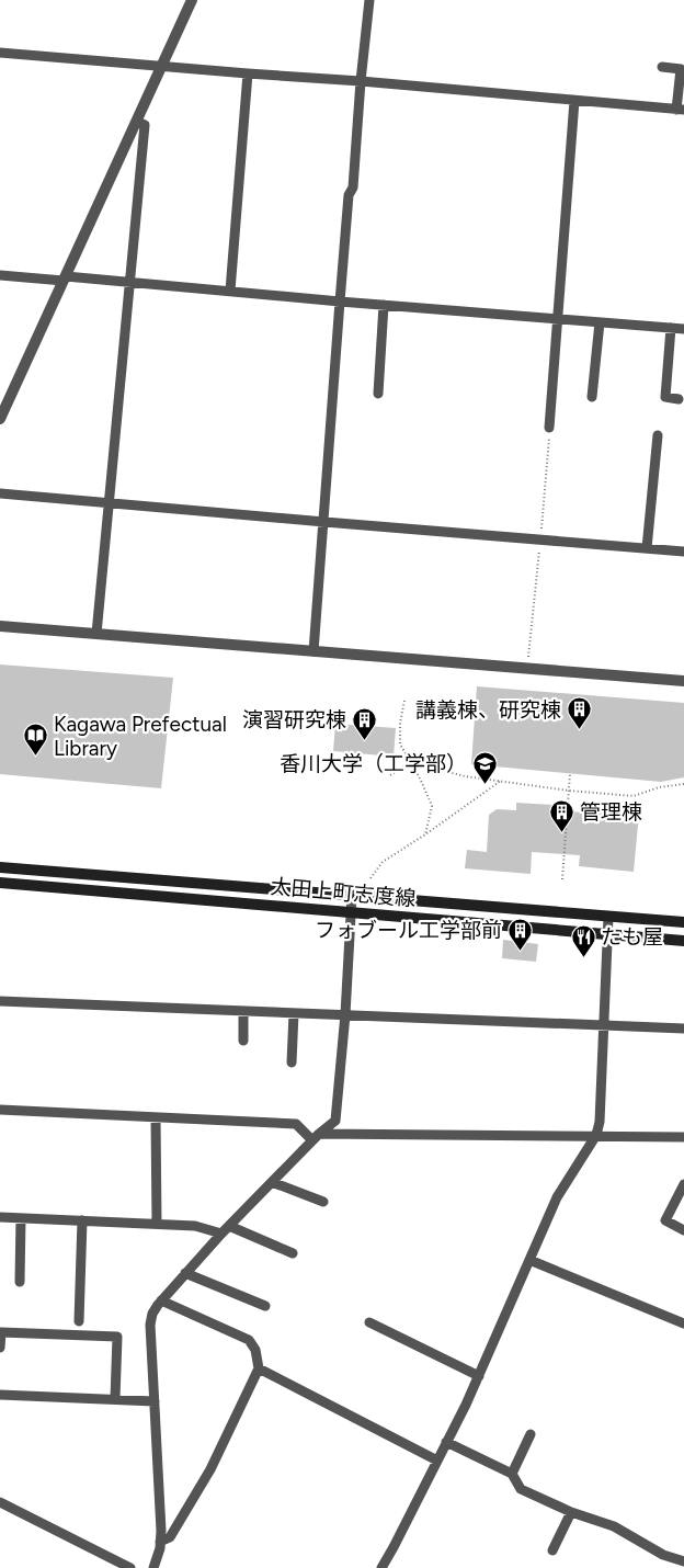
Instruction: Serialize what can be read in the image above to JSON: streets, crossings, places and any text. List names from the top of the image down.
{
  "streets": {
    "main road": ["太田上町志度線"]
  },
  "places": {
    "building": [
      "講義棟、研究棟",
      "演習研究棟",
      "管理棟",
      "フォブール工学部前"
    ],
    "library": ["Kagawa Prefectual Library"],
    "school or university": ["香川大学（工学部）"],
    "restaurant": ["たも屋"]
  }
}
